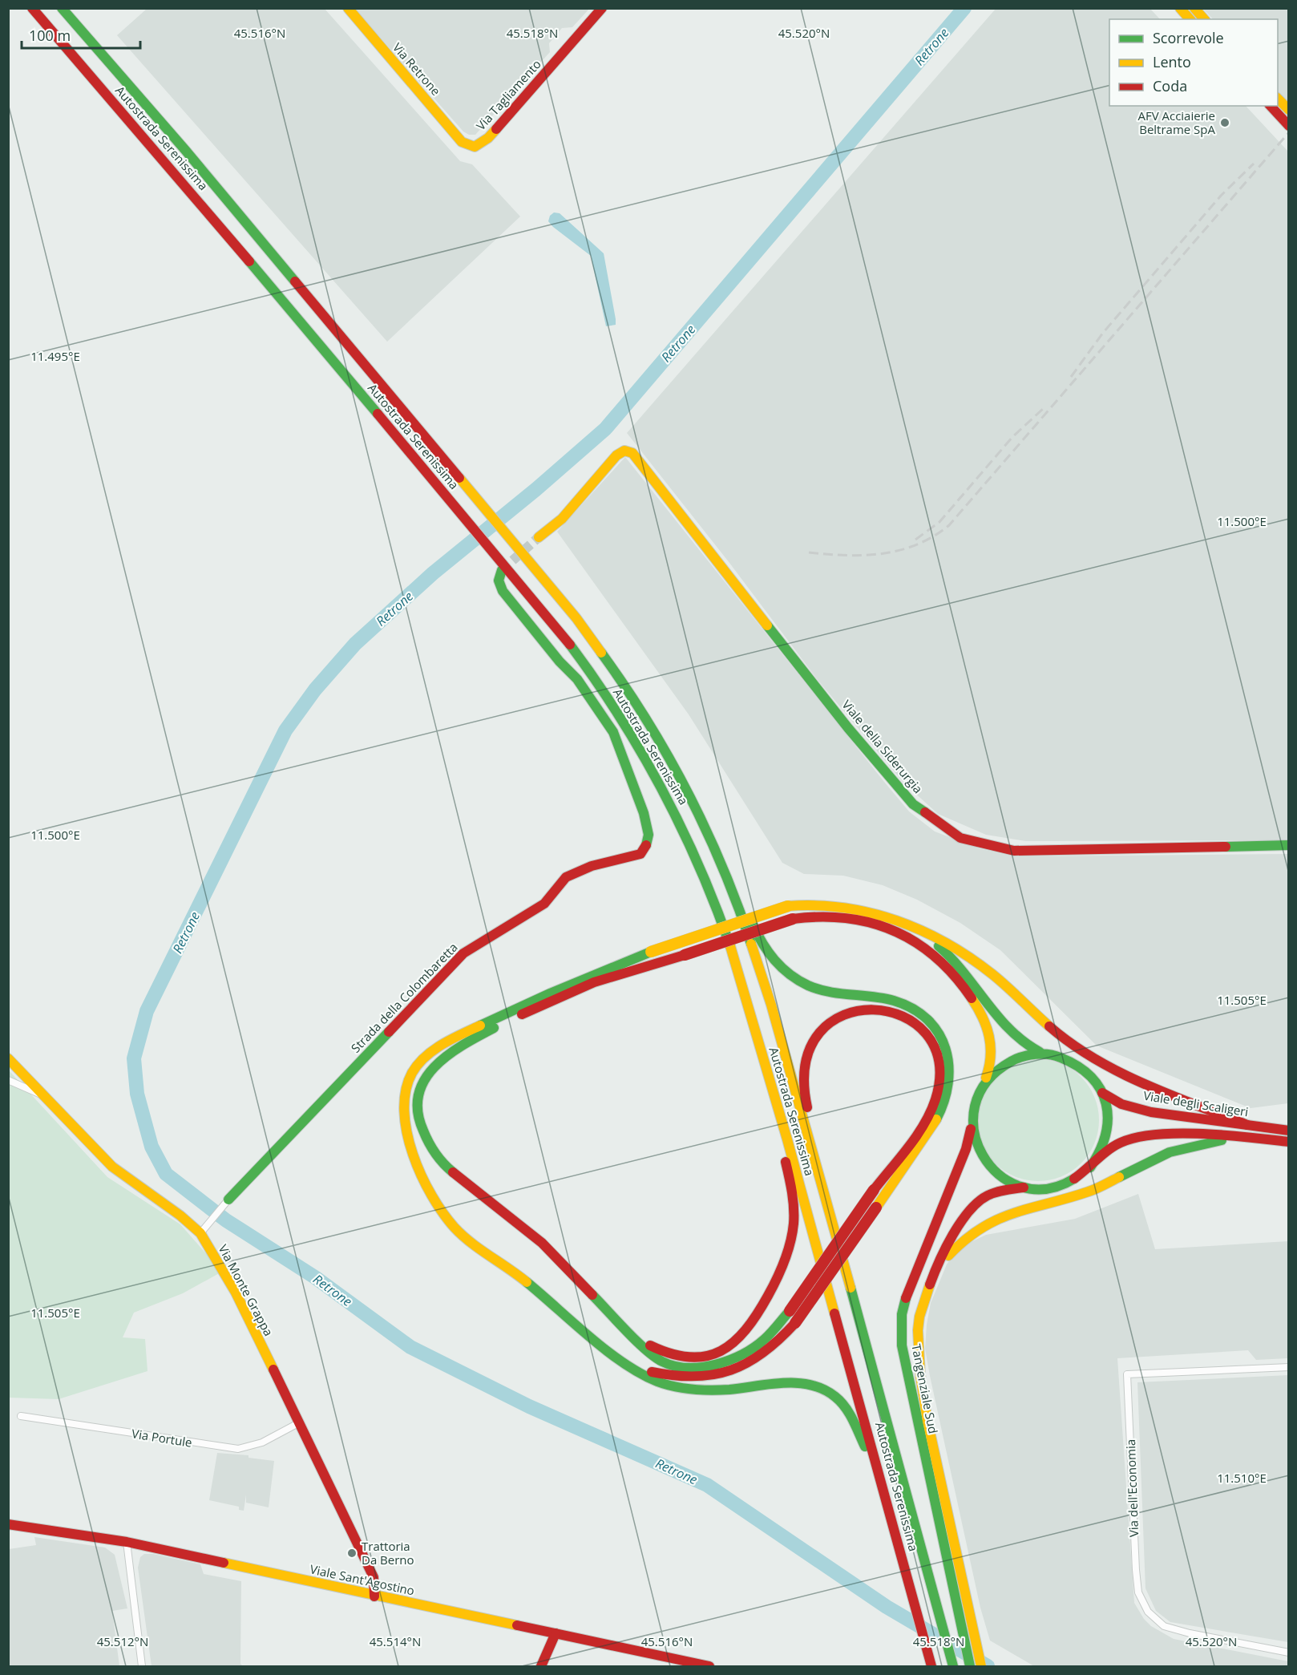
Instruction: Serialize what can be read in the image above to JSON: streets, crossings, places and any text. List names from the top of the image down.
{
  "streets": {
    "main road": [
      "Via Retrone",
      "Via Tagliamento",
      "Autostrada Serenissima",
      "Viale della Siderurgia",
      "Strada della Colombaretta",
      "Viale degli Scaligeri",
      "Via Monte Grappa",
      "Tangenziale Sud",
      "Viale Sant'Agostino"
    ],
    "street": ["Via Portule", "Via dell'Economia"]
  },
  "crossings": [
    ["Via Retrone", "Via Tagliamento"],
    ["Viale degli Scaligeri", "Tangenziale Sud"],
    ["Via Monte Grappa", "Via Portule"],
    ["Via Monte Grappa", "Viale Sant'Agostino"]
  ],
  "water": ["Retrone"],
  "places": ["AFV Acciaierie Beltrame SpA", "Trattoria Da Berno"],
  "legend": ["Scorrevole", "Lento", "Coda"],
  "scale_bar": "100 m",
  "coordinates": [
    "45.516°N",
    "45.518°N",
    "45.520°N",
    "11.495°E",
    "11.500°E",
    "11.505°E",
    "11.510°E",
    "45.512°N",
    "45.514°N"
  ]
}
